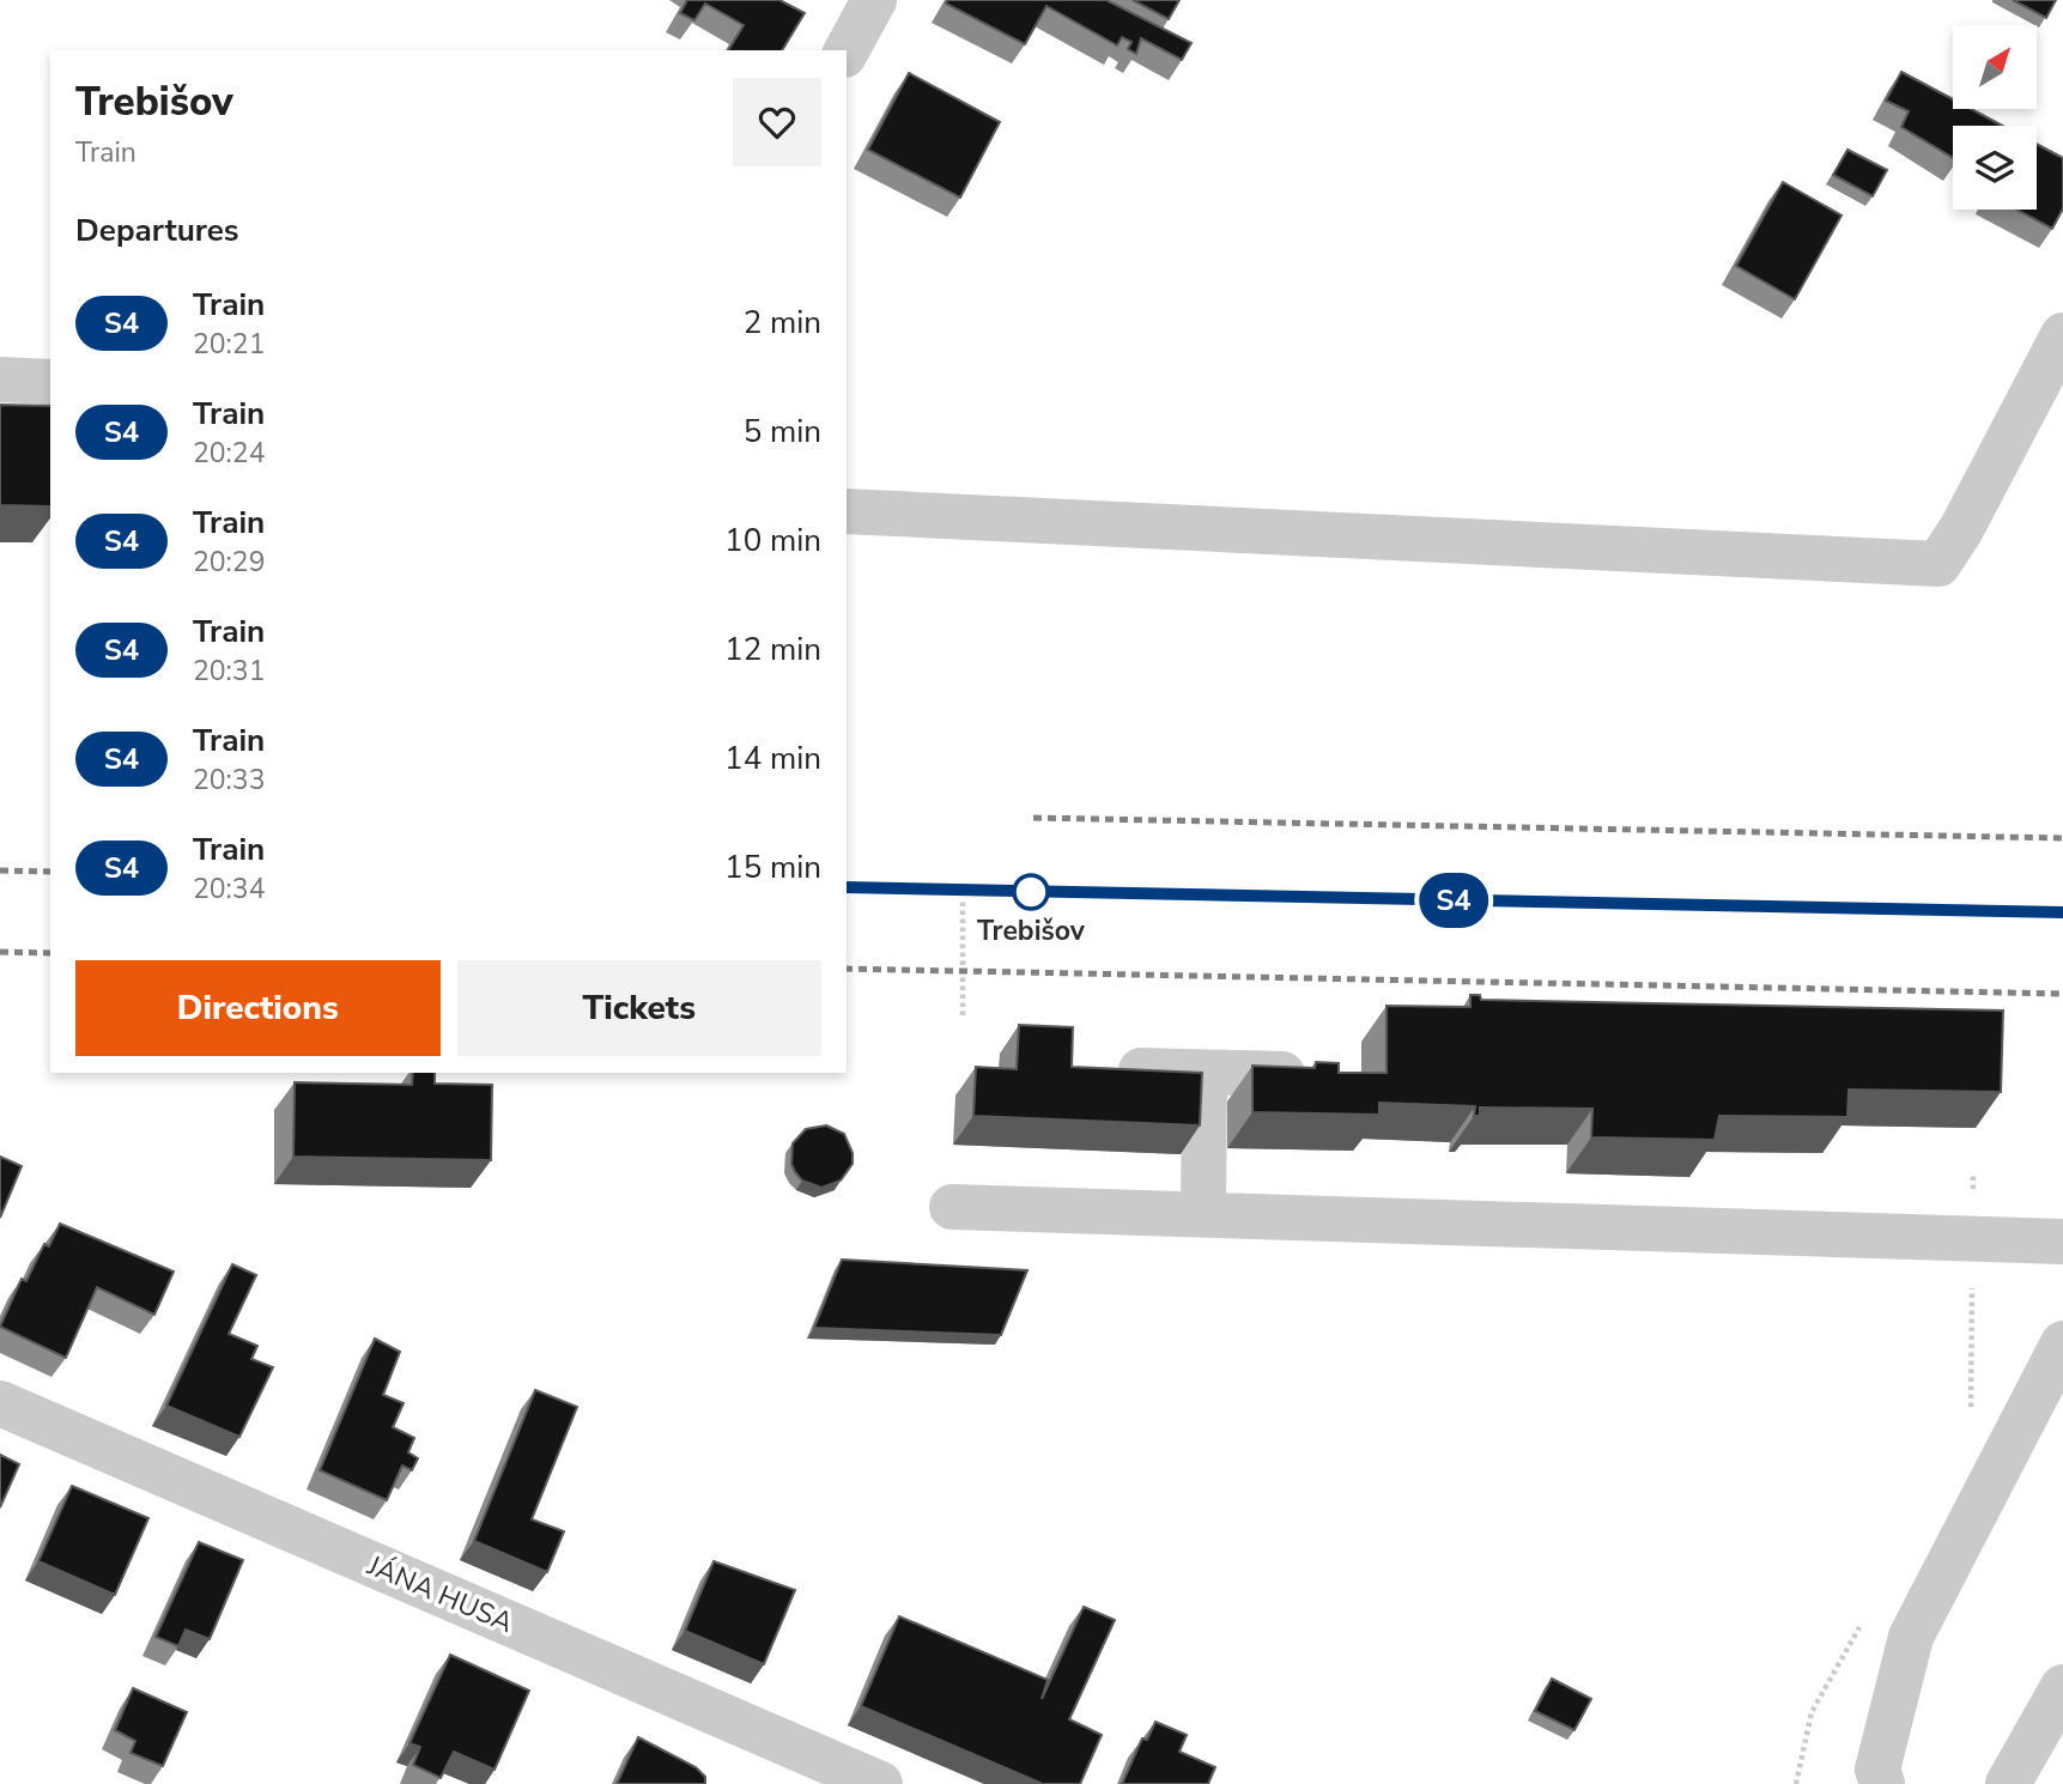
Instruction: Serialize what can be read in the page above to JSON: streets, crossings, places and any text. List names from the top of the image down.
{
  "streets": {
    "street": ["JÁNA HUSA"]
  },
  "places": ["Trebišov"],
  "north": "top right",
  "page": {
    "on_map": "S4",
    "heading": [
      ["Trebišov", "Train"],
      "Departures"
    ],
    "list": [
      {
        "mark": "S4",
        "name": "Train",
        "note": "20:21",
        "value": "2 min"
      },
      {
        "mark": "S4",
        "name": "Train",
        "note": "20:24",
        "value": "5 min"
      },
      {
        "mark": "S4",
        "name": "Train",
        "note": "20:29",
        "value": "10 min"
      },
      {
        "mark": "S4",
        "name": "Train",
        "note": "20:31",
        "value": "12 min"
      },
      {
        "mark": "S4",
        "name": "Train",
        "note": "20:33",
        "value": "14 min"
      },
      {
        "mark": "S4",
        "name": "Train",
        "note": "20:34",
        "value": "15 min"
      }
    ],
    "buttons": ["Directions", "Tickets"]
  }
}
